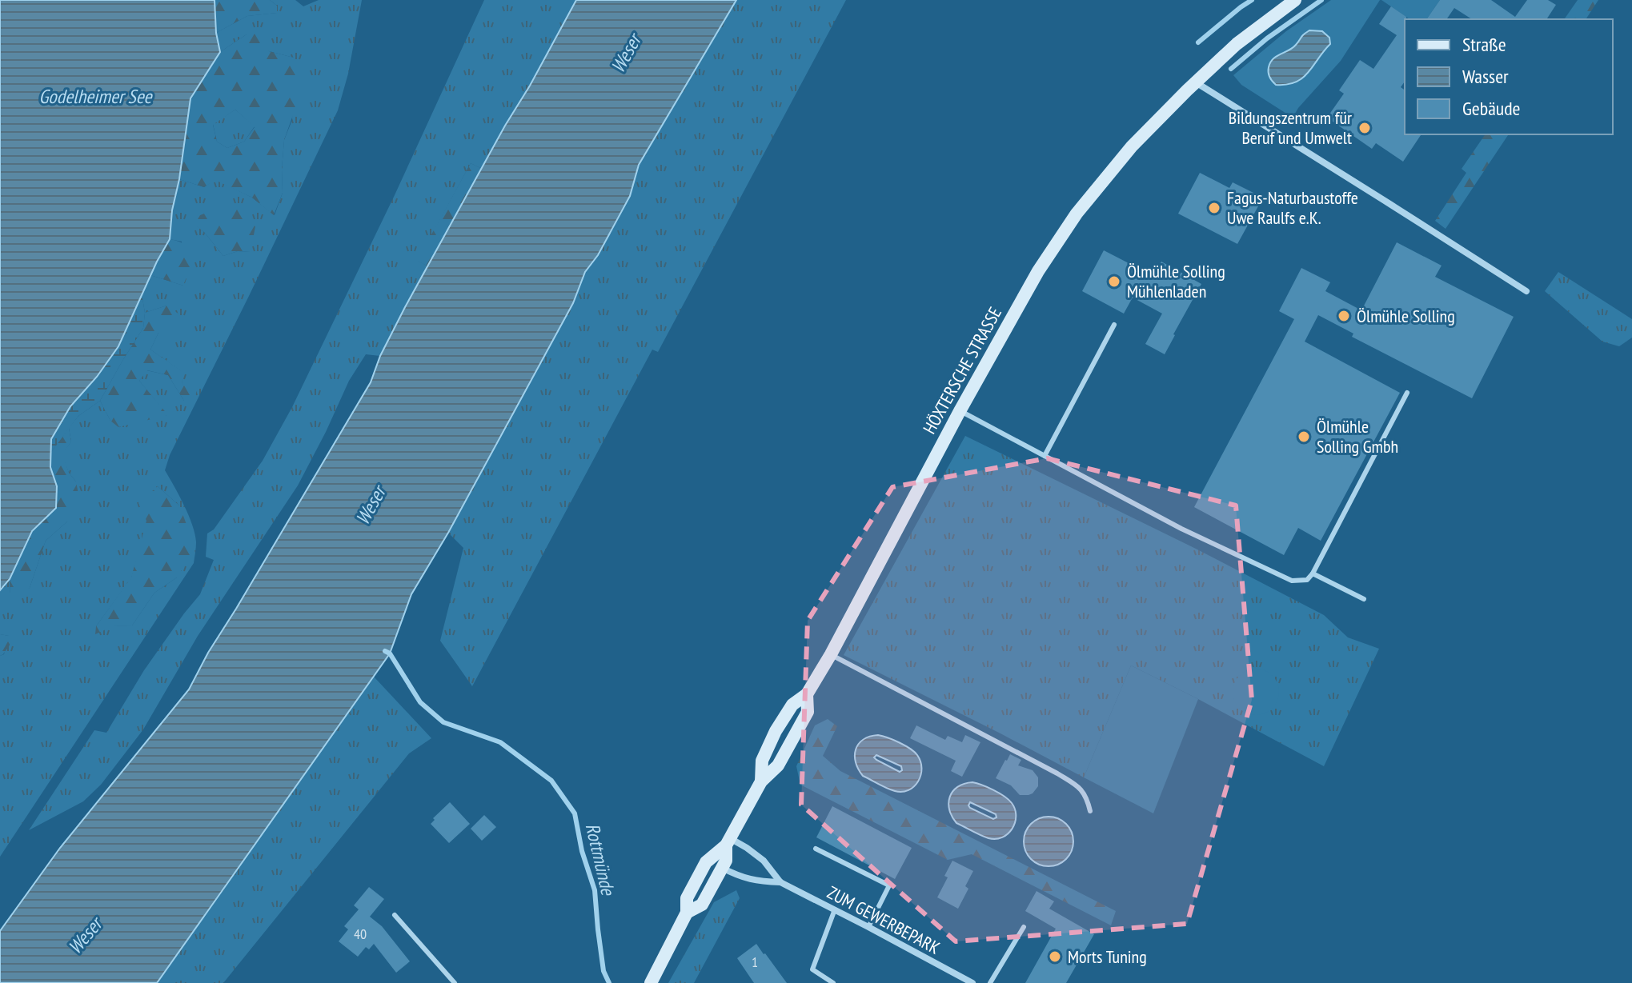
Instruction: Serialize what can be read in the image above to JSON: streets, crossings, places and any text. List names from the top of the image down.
{
  "streets": {
    "street": ["HÖXTERSCHE STRASSE", "ZUM GEWERBEPARK"]
  },
  "crossings": [
    ["HÖXTERSCHE STRASSE", "ZUM GEWERBEPARK"]
  ],
  "water": ["Weser", "Godelheimer See", "Rottmünde"],
  "places": [
    "Bildungszentrum für Beruf und Umwelt",
    "Fagus-Naturbaustoffe Uwe Raulfs e.K.",
    "Ölmühle Solling Mühlenladen",
    "Ölmühle Solling",
    "Ölmühle Solling Gmbh",
    "Morts Tuning"
  ],
  "house_numbers": ["40", "1"],
  "legend": ["Straße", "Wasser", "Gebäude"]
}
